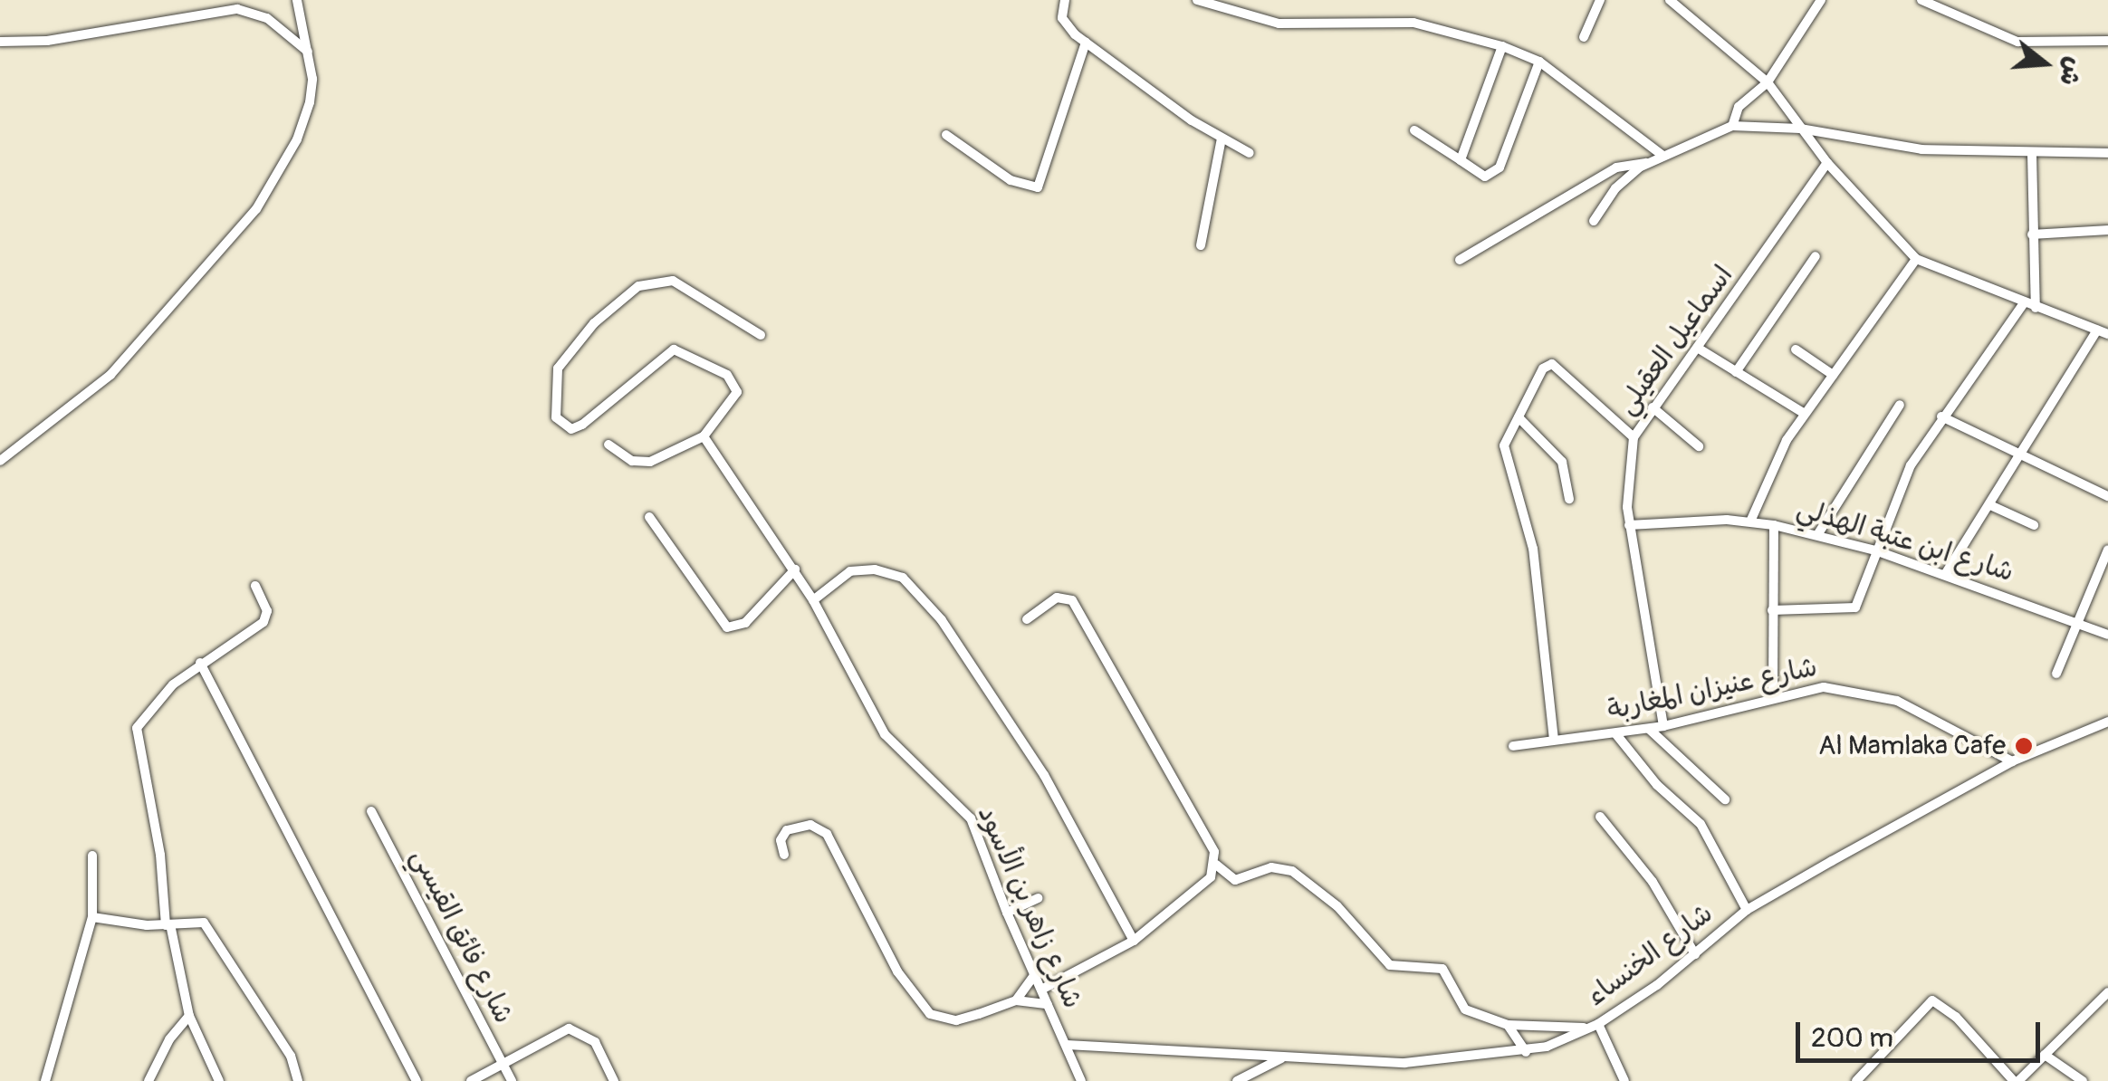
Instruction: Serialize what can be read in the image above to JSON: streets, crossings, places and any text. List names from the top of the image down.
{
  "streets": {
    "street": [
      "اسماعيل العقيلي",
      "شارع ابن عتبة الهذلي",
      "شارع عنيزان المغاربة",
      "شارع زاهر بن الأسود",
      "شارع فائق القيسي",
      "شارع الخنساء"
    ]
  },
  "crossings": [
    ["اسماعيل العقيلي", "شارع ابن عتبة الهذلي"],
    ["اسماعيل العقيلي", "شارع عنيزان المغاربة"],
    ["شارع عنيزان المغاربة", "شارع الخنساء"],
    ["شارع زاهر بن الأسود", "شارع الخنساء"]
  ],
  "places": ["Al Mamlaka Cafe"],
  "scale_bar": "200 m",
  "north": "right"
}
